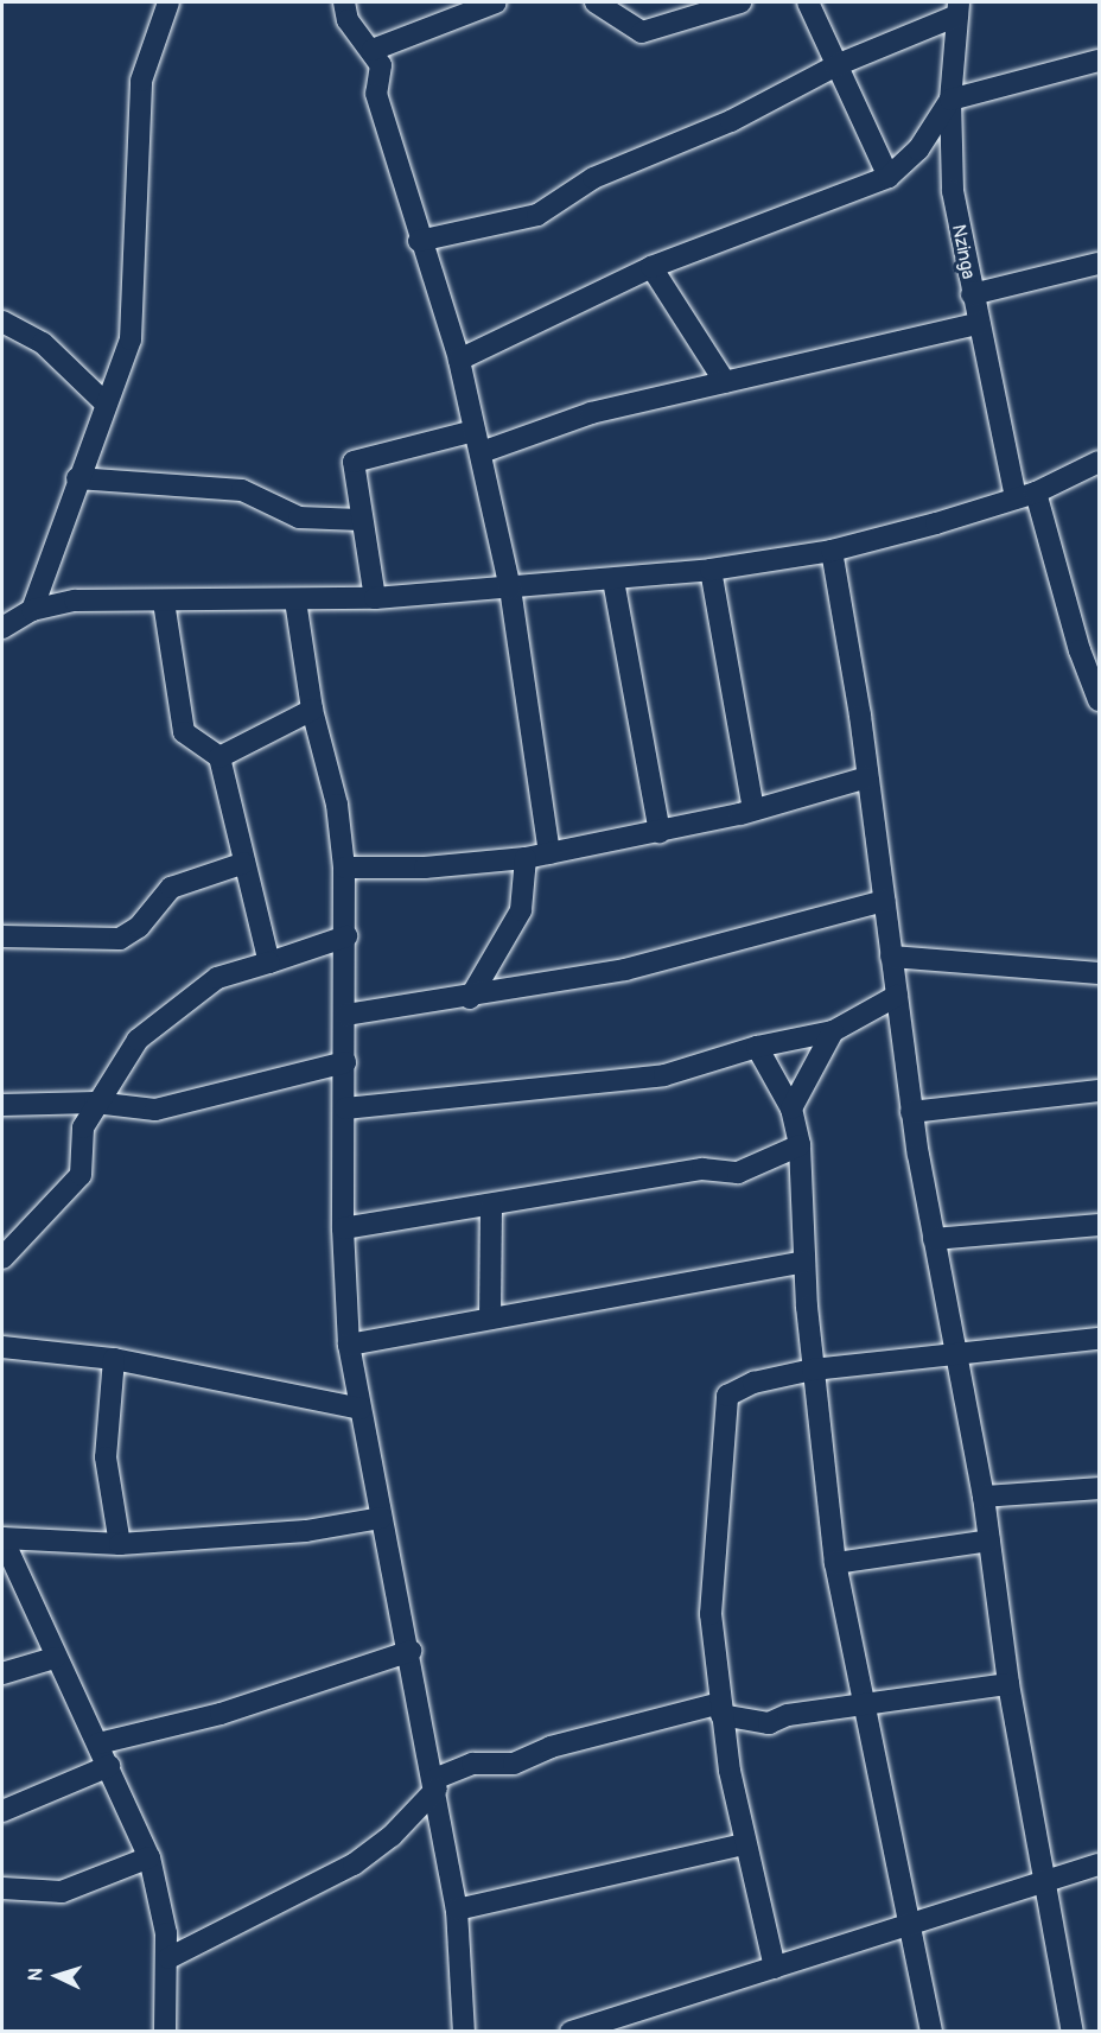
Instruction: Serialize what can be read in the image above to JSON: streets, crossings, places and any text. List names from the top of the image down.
{
  "streets": {
    "street": ["Nzinga"]
  },
  "north": "left"
}
